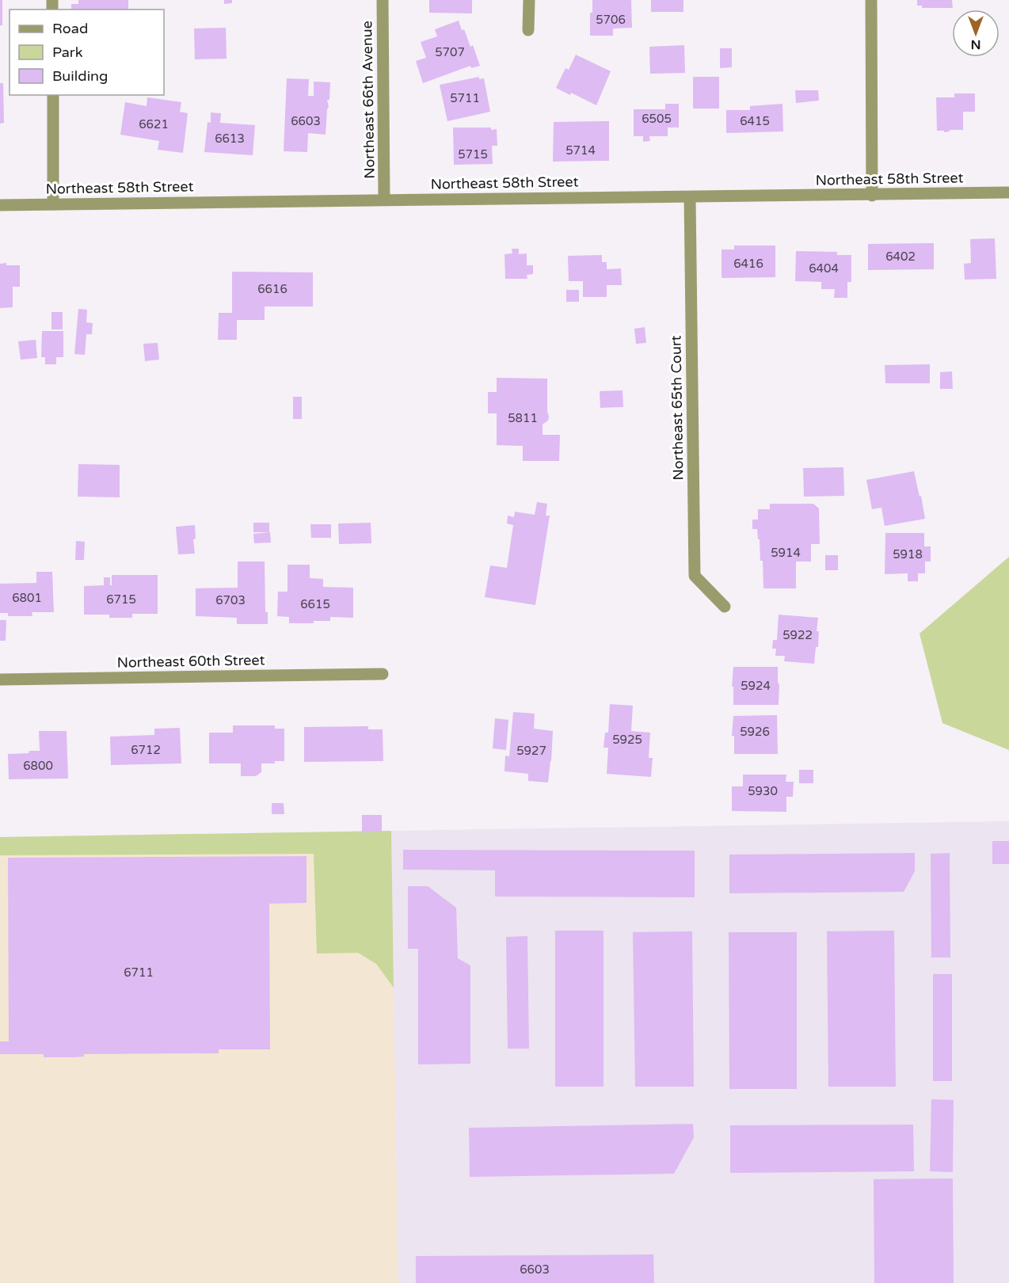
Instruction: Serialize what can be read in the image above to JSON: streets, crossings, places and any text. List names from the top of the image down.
{
  "streets": {
    "street": [
      "Northeast 66th Avenue",
      "Northeast 58th Street",
      "Northeast 65th Court",
      "Northeast 60th Street"
    ]
  },
  "crossings": [
    ["Northeast 66th Avenue", "Northeast 58th Street"],
    ["Northeast 58th Street", "Northeast 65th Court"]
  ],
  "house_numbers": [
    "5706",
    "5707",
    "5711",
    "6505",
    "6603",
    "6415",
    "6621",
    "6613",
    "5714",
    "5715",
    "6402",
    "6416",
    "6404",
    "6616",
    "5811",
    "5914",
    "5918",
    "6801",
    "6715",
    "6703",
    "6615",
    "5922",
    "5924",
    "5926",
    "5925",
    "6712",
    "5927",
    "6800",
    "5930",
    "6711",
    "6603"
  ],
  "legend": ["Road", "Park", "Building"],
  "north": "bottom"
}
